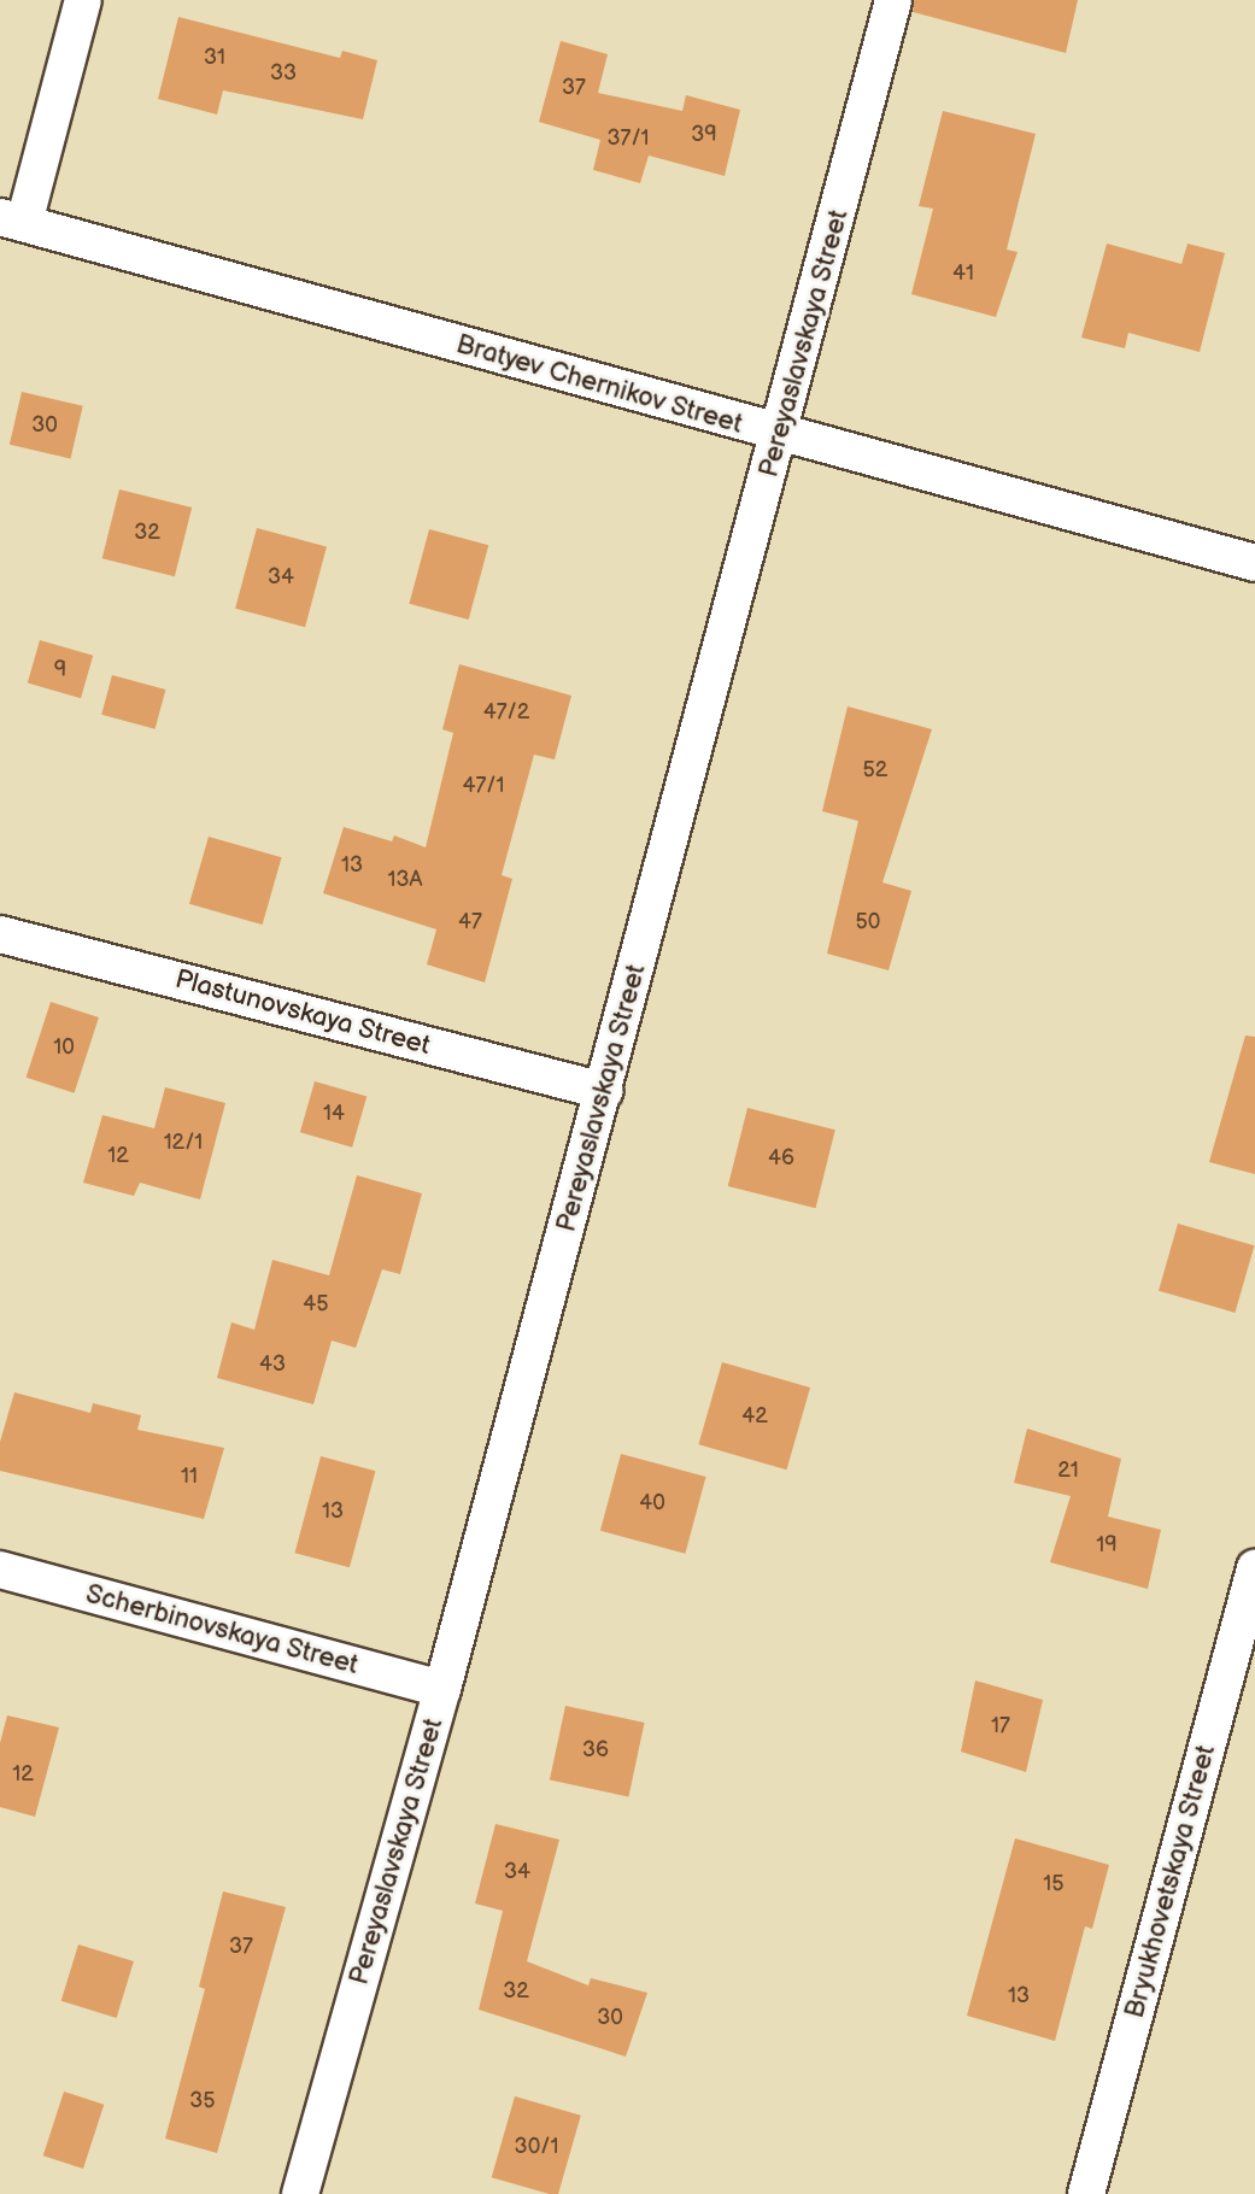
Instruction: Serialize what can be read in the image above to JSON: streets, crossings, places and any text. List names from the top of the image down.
{
  "streets": {
    "street": [
      "Pereyaslavskaya Street",
      "Bratyev Chernikov Street",
      "Plastunovskaya Street",
      "Scherbinovskaya Street",
      "Bryukhovetskaya Street"
    ]
  },
  "crossings": [
    ["Pereyaslavskaya Street", "Bratyev Chernikov Street"],
    ["Pereyaslavskaya Street", "Plastunovskaya Street"],
    ["Pereyaslavskaya Street", "Scherbinovskaya Street"]
  ],
  "house_numbers": [
    "31",
    "33",
    "37",
    "39",
    "37/1",
    "41",
    "30",
    "32",
    "34",
    "9",
    "47/2",
    "52",
    "47/1",
    "13",
    "13А",
    "47",
    "50",
    "10",
    "14",
    "12/1",
    "12",
    "46",
    "45",
    "43",
    "42",
    "21",
    "11",
    "40",
    "13",
    "19",
    "17",
    "36",
    "12",
    "34",
    "15",
    "37",
    "32",
    "13",
    "30",
    "35",
    "30/1"
  ]
}
